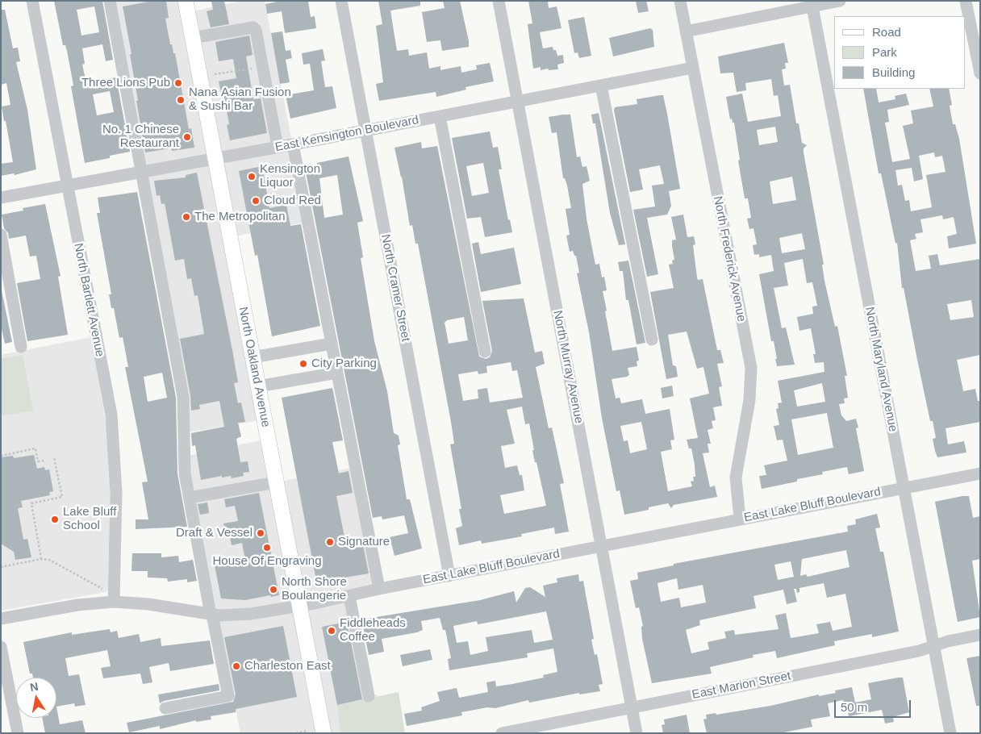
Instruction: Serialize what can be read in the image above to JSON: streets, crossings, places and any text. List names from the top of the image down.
{
  "streets": {
    "main road": ["North Oakland Avenue"],
    "street": [
      "East Kensington Boulevard",
      "North Frederick Avenue",
      "North Cramer Street",
      "North Bartlett Avenue",
      "North Murray Avenue",
      "North Maryland Avenue",
      "East Lake Bluff Boulevard",
      "East Marion Street"
    ]
  },
  "crossings": [
    ["East Kensington Boulevard", "North Frederick Avenue"],
    ["East Kensington Boulevard", "North Cramer Street"],
    ["East Kensington Boulevard", "North Bartlett Avenue"],
    ["East Kensington Boulevard", "North Oakland Avenue"],
    ["East Kensington Boulevard", "North Murray Avenue"],
    ["North Frederick Avenue", "East Lake Bluff Boulevard"],
    ["North Cramer Street", "East Lake Bluff Boulevard"],
    ["North Bartlett Avenue", "East Lake Bluff Boulevard"],
    ["North Oakland Avenue", "East Lake Bluff Boulevard"],
    ["North Murray Avenue", "East Lake Bluff Boulevard"],
    ["North Murray Avenue", "East Marion Street"],
    ["North Maryland Avenue", "East Lake Bluff Boulevard"],
    ["North Maryland Avenue", "East Marion Street"]
  ],
  "places": [
    "Three Lions Pub",
    "Nana Asian Fusion & Sushi Bar",
    "No. 1 Chinese Restaurant",
    "Kensington Liquor",
    "Cloud Red",
    "The Metropolitan",
    "City Parking",
    "Lake Bluff School",
    "Draft & Vessel",
    "Signature",
    "House Of Engraving",
    "North Shore Boulangerie",
    "Fiddleheads Coffee",
    "Charleston East"
  ],
  "legend": ["Road", "Park", "Building"],
  "scale_bar": "50 m",
  "north": "top"
}
